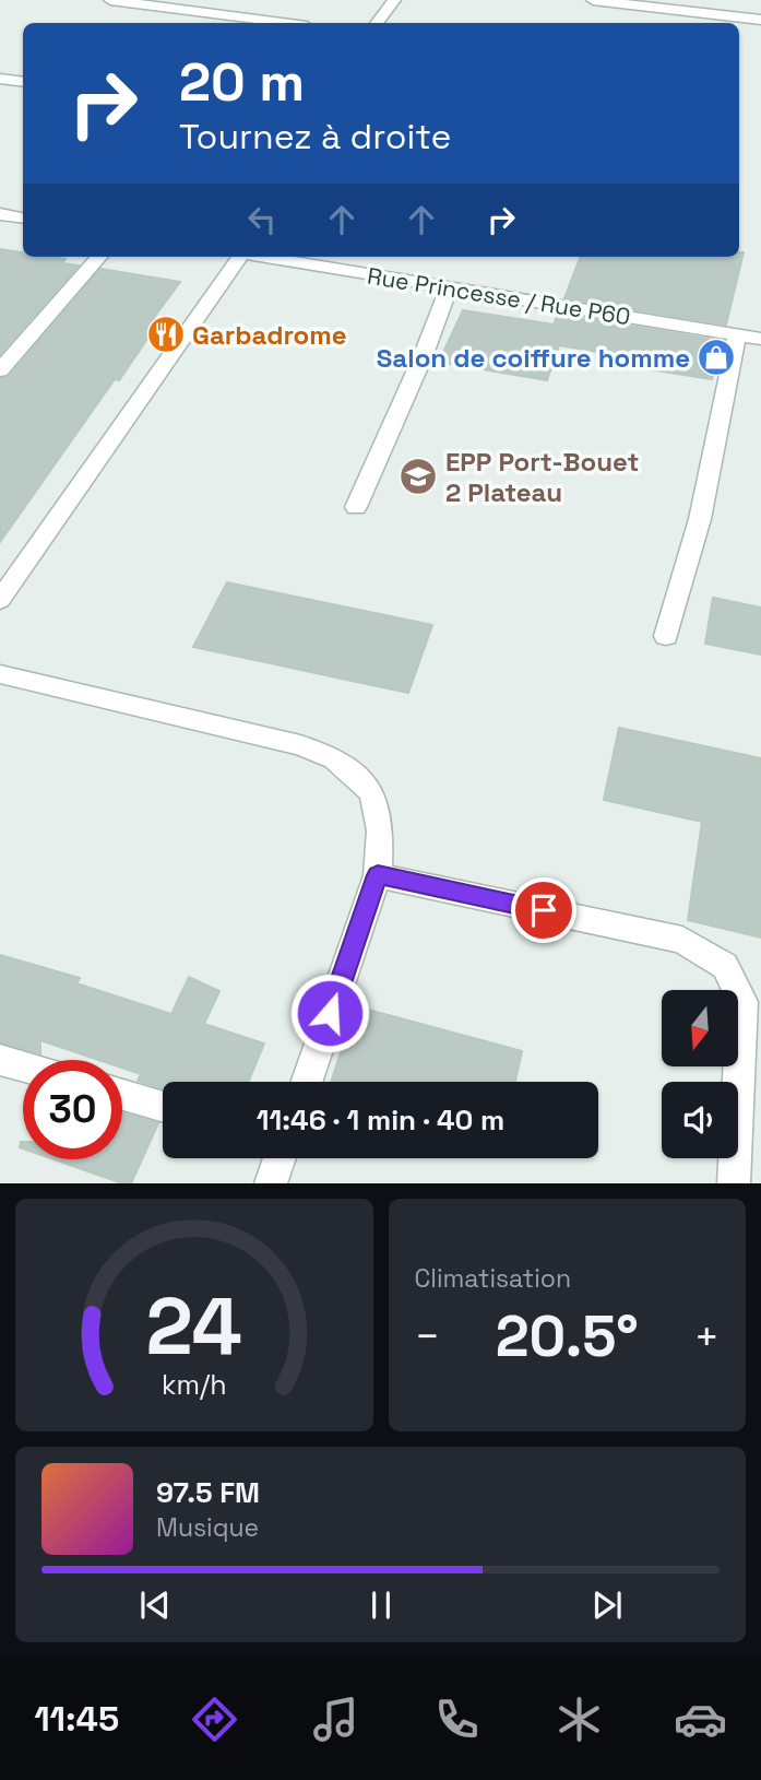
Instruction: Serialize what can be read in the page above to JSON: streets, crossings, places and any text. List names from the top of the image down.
{
  "streets": {
    "street": ["Rue Princesse / Rue P60"]
  },
  "places": {
    "restaurant": ["Garbadrome"],
    "shop": ["Salon de coiffure homme"],
    "school or university": ["EPP Port-Bouet 2 Plateau"]
  },
  "north": "bottom",
  "page": {
    "turn": ["20 m", "Tournez à droite"],
    "limit": "30",
    "trip": "11:46 · 1 min · 40 m",
    "tile": "Climatisation",
    "heat": ["−", "20.5°", "+"],
    "song": ["97.5 FM", "Musique"],
    "tabs": "11:45",
    "gauge": ["24", "km/h"]
  }
}
